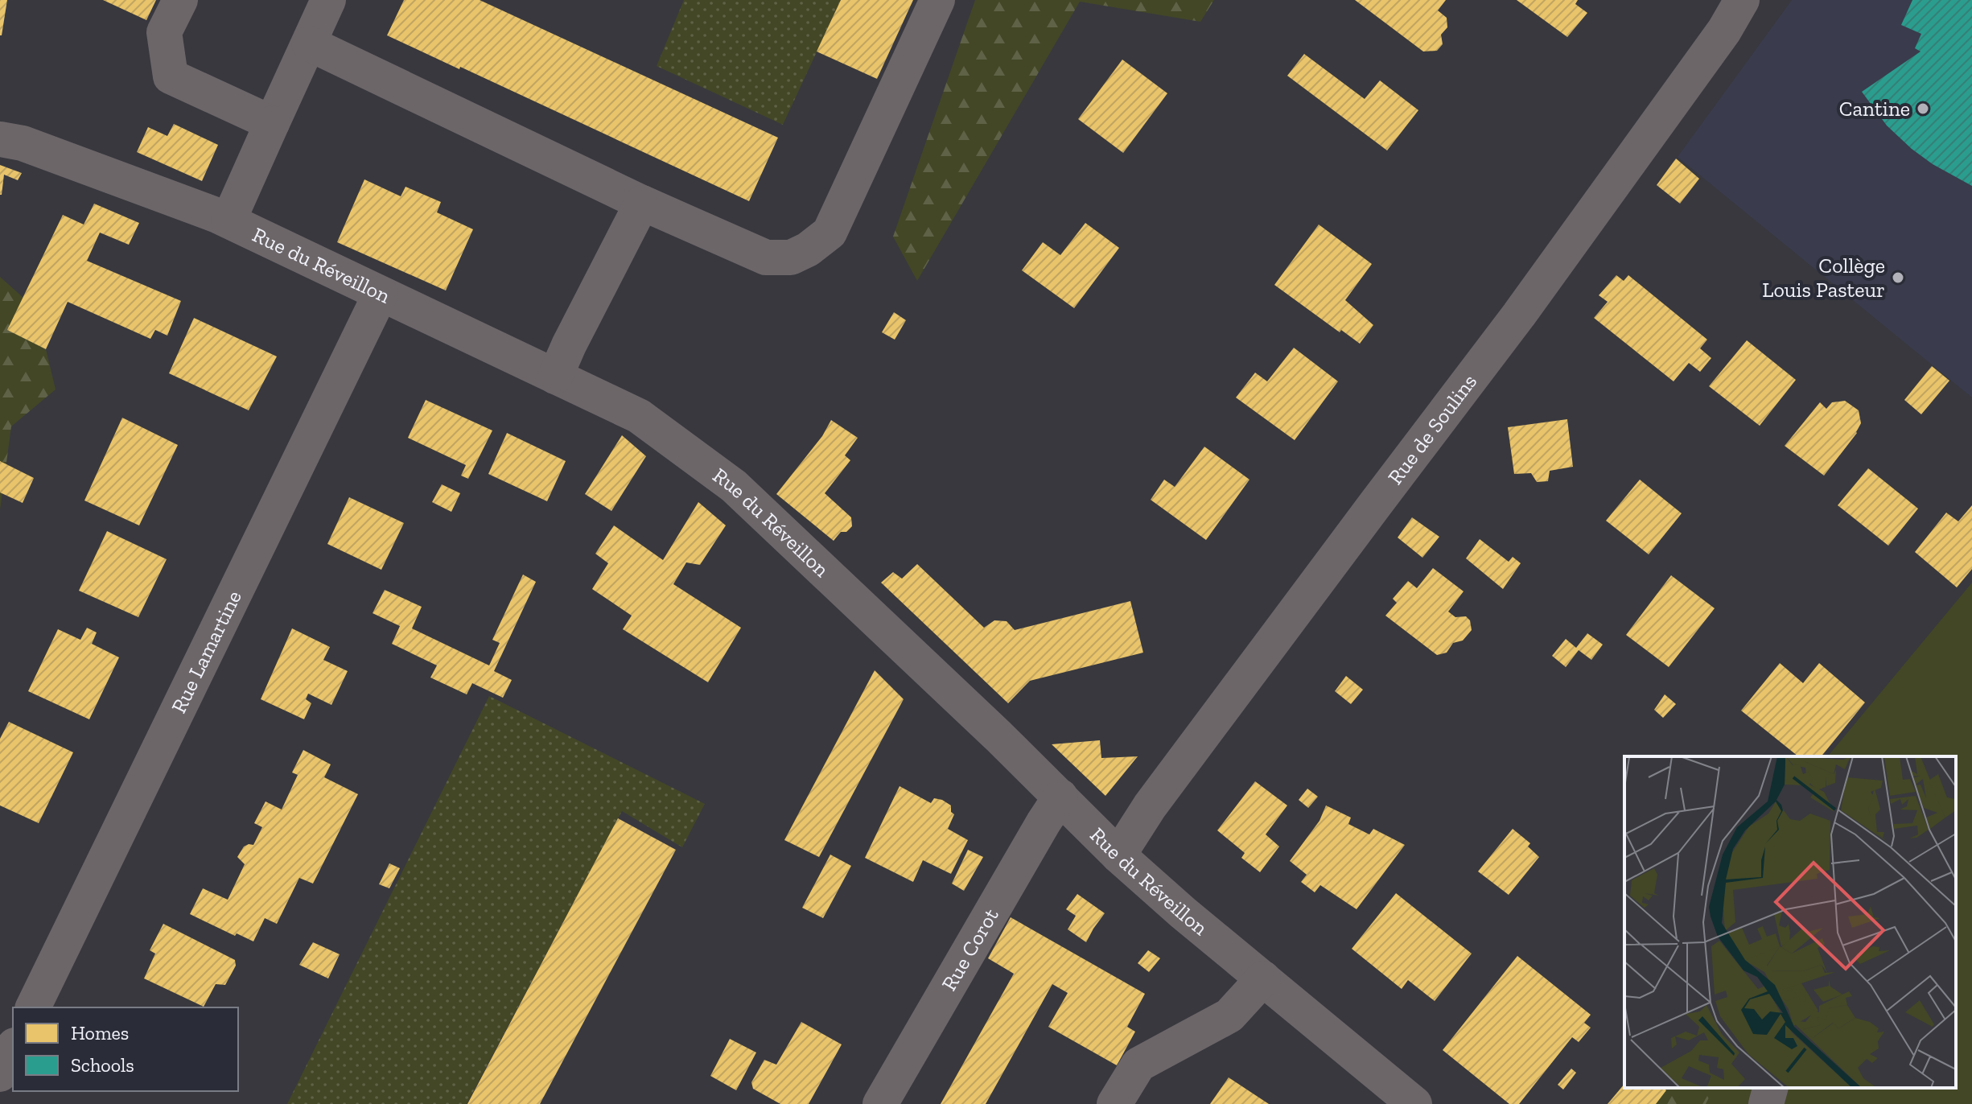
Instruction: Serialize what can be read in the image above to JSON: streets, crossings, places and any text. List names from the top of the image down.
{
  "streets": {
    "street": [
      "Rue du Réveillon",
      "Rue de Soulins",
      "Rue Lamartine",
      "Rue Corot"
    ]
  },
  "crossings": [
    ["Rue du Réveillon", "Rue de Soulins"],
    ["Rue du Réveillon", "Rue Lamartine"],
    ["Rue du Réveillon", "Rue Corot"]
  ],
  "places": ["Cantine", "Collège Louis Pasteur"],
  "legend": ["Homes", "Schools"]
}
